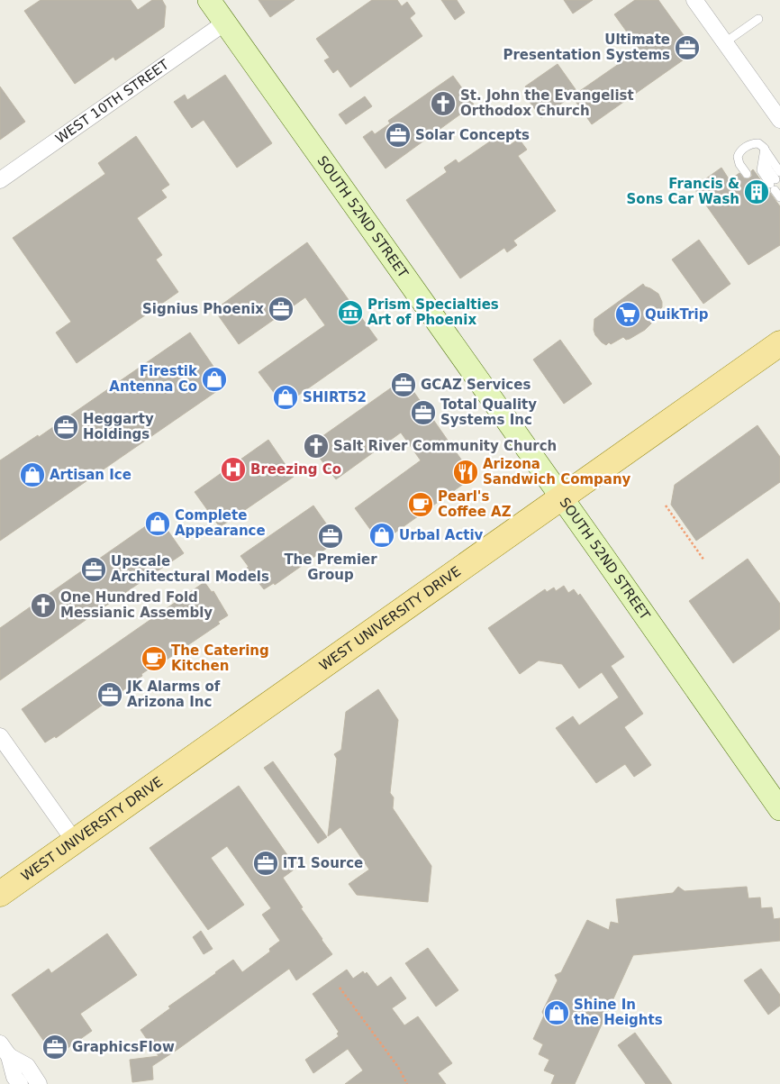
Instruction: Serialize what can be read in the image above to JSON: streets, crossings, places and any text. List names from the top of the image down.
{
  "streets": {
    "main road": ["SOUTH 52ND STREET", "WEST UNIVERSITY DRIVE"],
    "street": ["WEST 10TH STREET"]
  },
  "crossings": [
    ["WEST 10TH STREET", "SOUTH 52ND STREET"],
    ["SOUTH 52ND STREET", "WEST UNIVERSITY DRIVE"]
  ],
  "places": {
    "office": [
      "Ultimate Presentation Systems",
      "Solar Concepts",
      "Signius Phoenix",
      "GCAZ Services",
      "Total Quality Systems Inc",
      "Heggarty Holdings",
      "The Premier Group",
      "Upscale Architectural Models",
      "JK Alarms of Arizona Inc",
      "iT1 Source",
      "GraphicsFlow"
    ],
    "church": ["St. John the Evangelist Orthodox Church", "Salt River Community Church", "One Hundred Fold Messianic Assembly"],
    "building": ["Francis & Sons Car Wash"],
    "museum": ["Prism Specialties Art of Phoenix"],
    "supermarket": ["QuikTrip"],
    "shop": [
      "Firestik Antenna Co",
      "SHIRT52",
      "Artisan Ice",
      "Complete Appearance",
      "Urbal Activ",
      "Shine In the Heights"
    ],
    "hospital": ["Breezing Co"],
    "restaurant": ["Arizona Sandwich Company"],
    "cafe": ["Pearl's Coffee AZ", "The Catering Kitchen"]
  }
}
